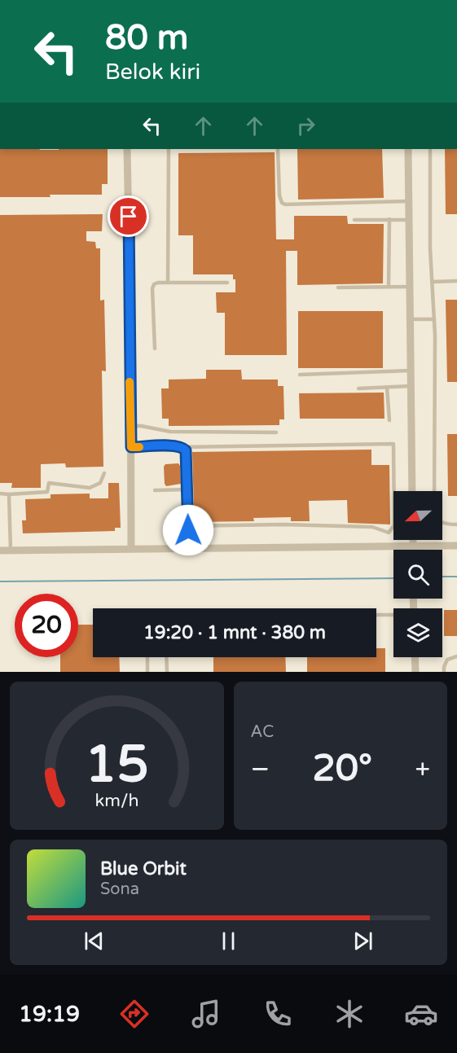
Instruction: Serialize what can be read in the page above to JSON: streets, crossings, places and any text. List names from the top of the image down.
{
  "north": "left",
  "page": {
    "turn": ["80 m", "Belok kiri"],
    "limit": "20",
    "trip": "19:20 · 1 mnt · 380 m",
    "tile": "AC",
    "heat": ["−", "20°", "+"],
    "song": ["Blue Orbit", "Sona"],
    "tabs": "19:19",
    "gauge": ["15", "km/h"]
  }
}
